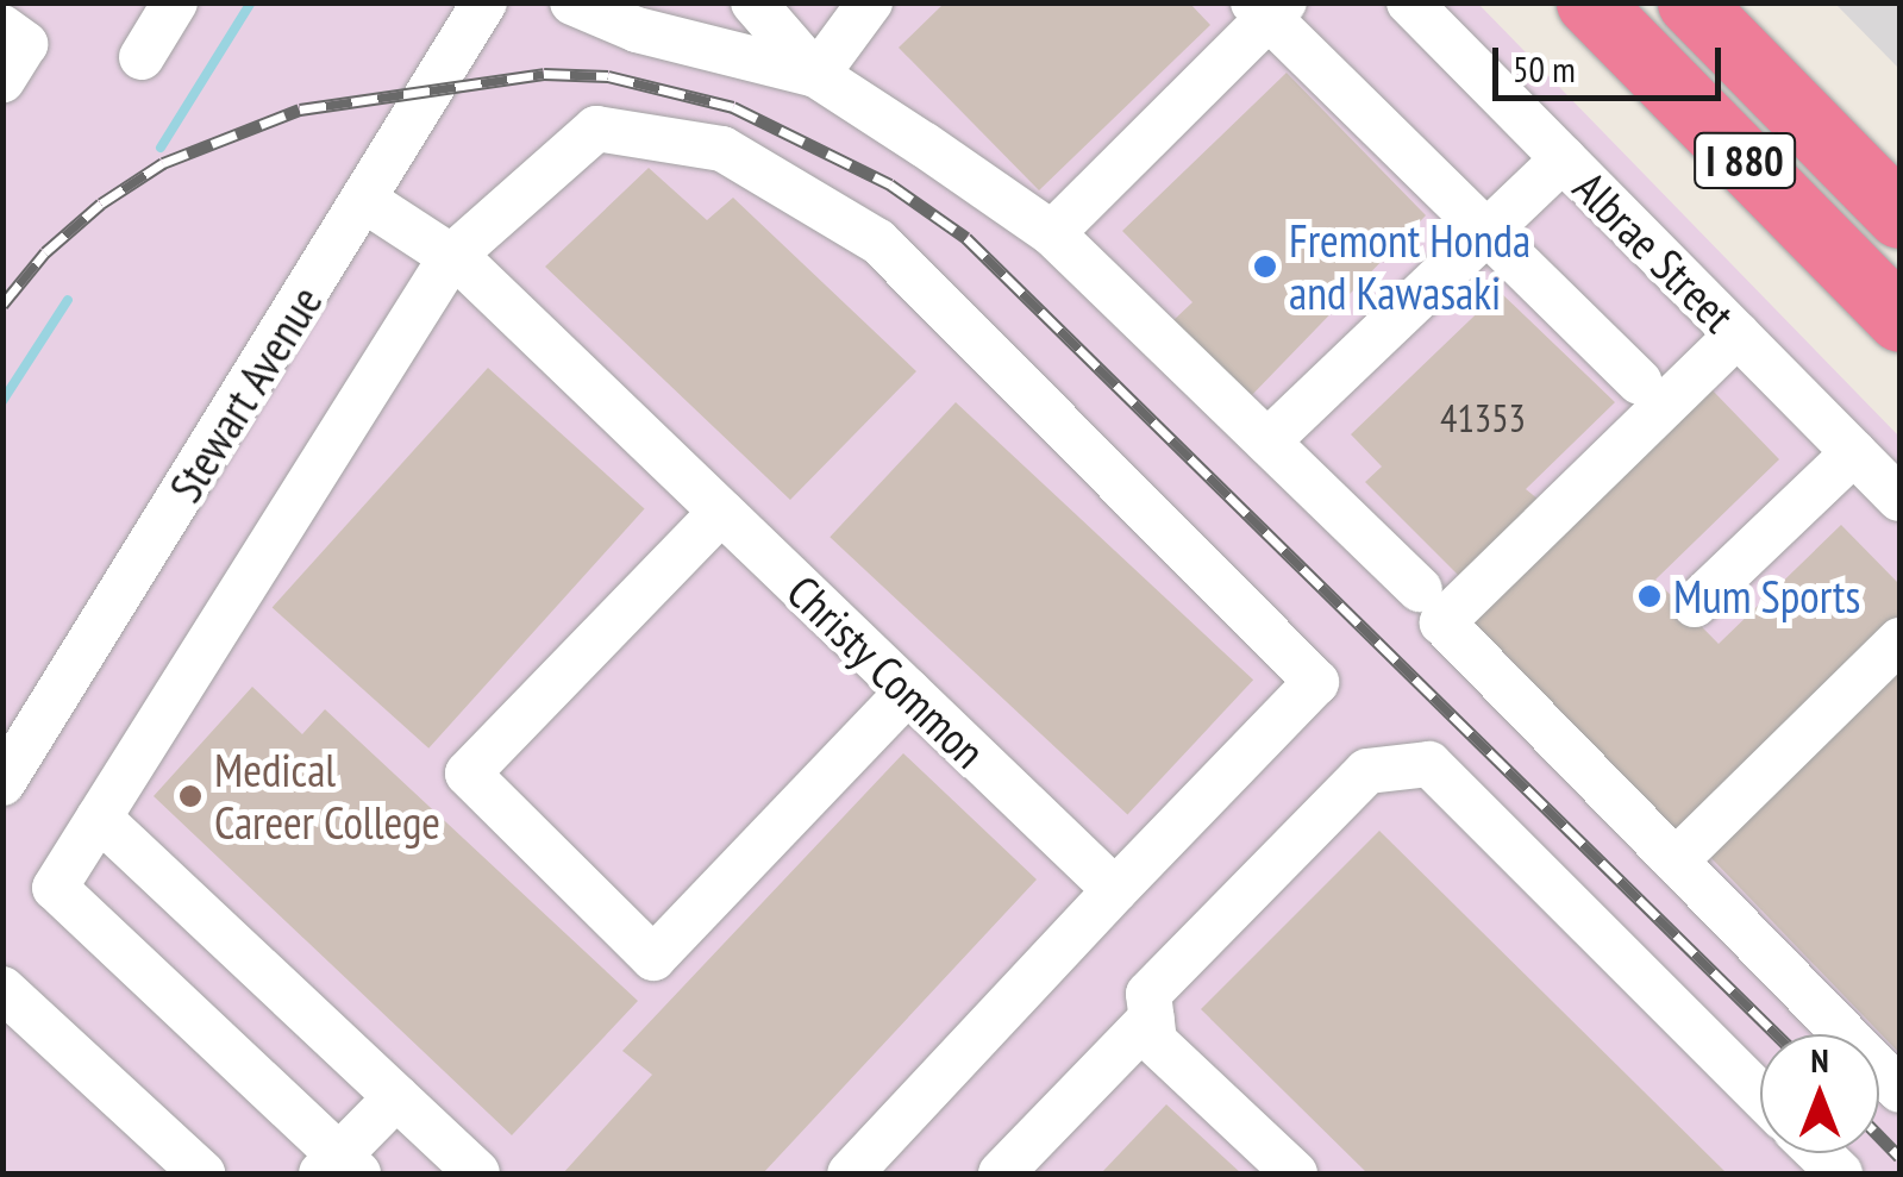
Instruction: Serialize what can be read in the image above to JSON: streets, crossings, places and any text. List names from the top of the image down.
{
  "streets": {
    "highway": ["I 880"],
    "street": ["Albrae Street", "Stewart Avenue", "Christy Common"]
  },
  "crossings": [
    ["Stewart Avenue", "Christy Common"]
  ],
  "places": ["Fremont Honda and Kawasaki", "Mum Sports", "Medical Career College"],
  "house_numbers": ["41353"],
  "scale_bar": "50 m",
  "north": "top"
}
